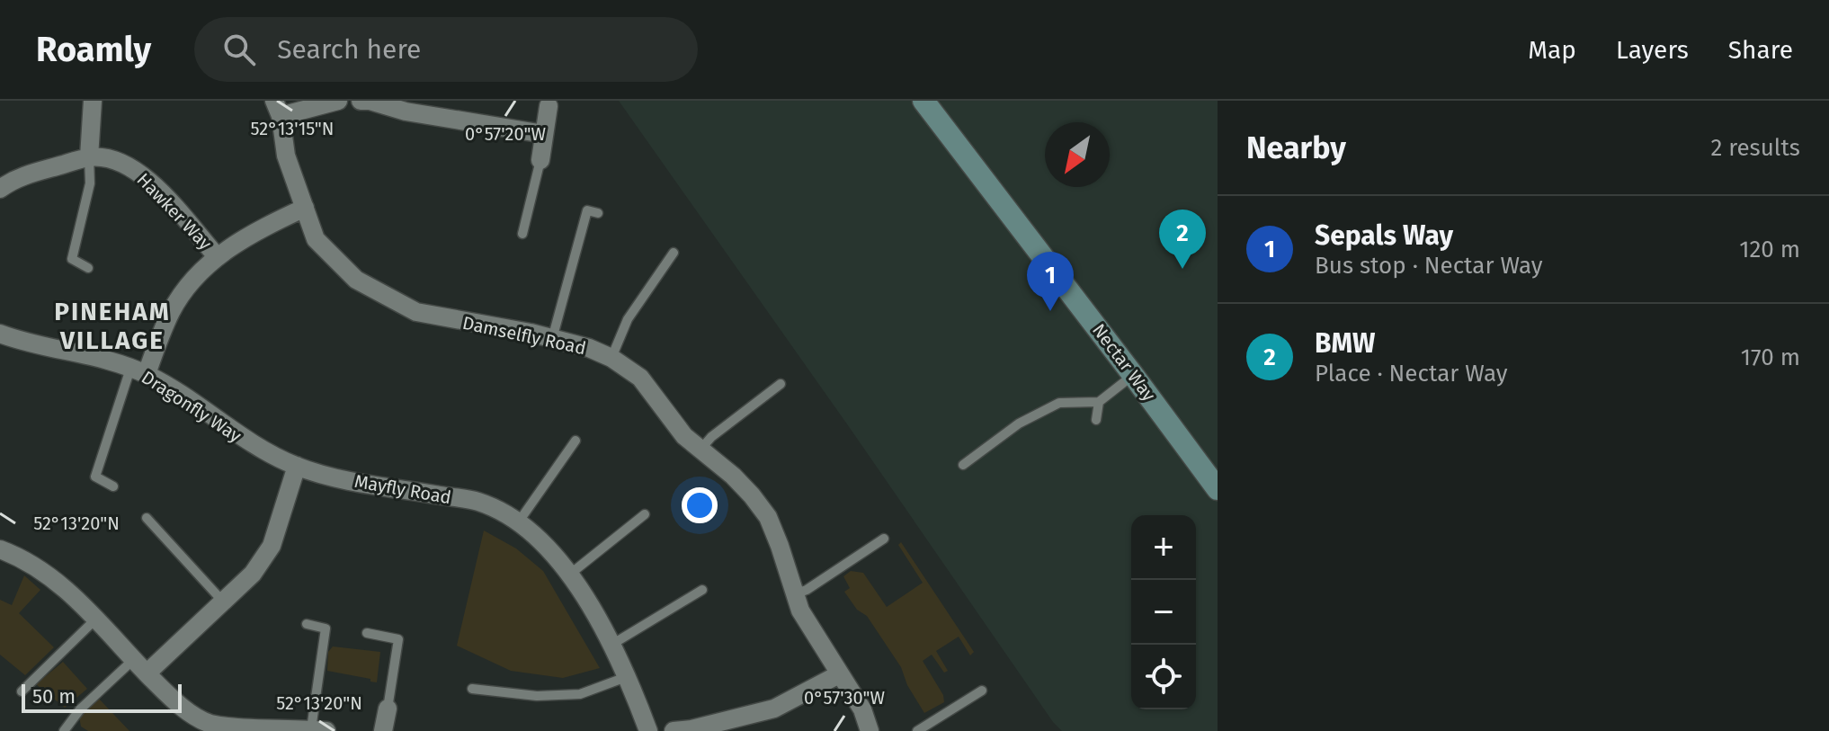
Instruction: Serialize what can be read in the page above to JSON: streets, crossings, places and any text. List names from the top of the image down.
{
  "streets": {
    "street": [
      "Hawker Way",
      "Damselfly Road",
      "Nectar Way",
      "Dragonfly Way",
      "Mayfly Road"
    ]
  },
  "crossings": [
    ["Dragonfly Way", "Mayfly Road"]
  ],
  "districts": ["PINEHAM VILLAGE"],
  "scale_bar": "50 m",
  "north": "bottom left",
  "page": {
    "header": "Roamly",
    "search": "Search here",
    "nav": ["Map", "Layers", "Share"],
    "heading": ["Nearby", "2 results"],
    "list": [
      {
        "mark": "1",
        "name": "Sepals Way",
        "note": "Bus stop · Nectar Way",
        "value": "120 m"
      },
      {
        "mark": "2",
        "name": "BMW",
        "note": "Place · Nectar Way",
        "value": "170 m"
      }
    ],
    "pins": ["2", "1"],
    "map_buttons": ["+", "−"],
    "scale": "50 m"
  },
  "coordinates": [
    "52°13'15\"N",
    "0°57'20\"W",
    "52°13'20\"N",
    "0°57'30\"W"
  ]
}
